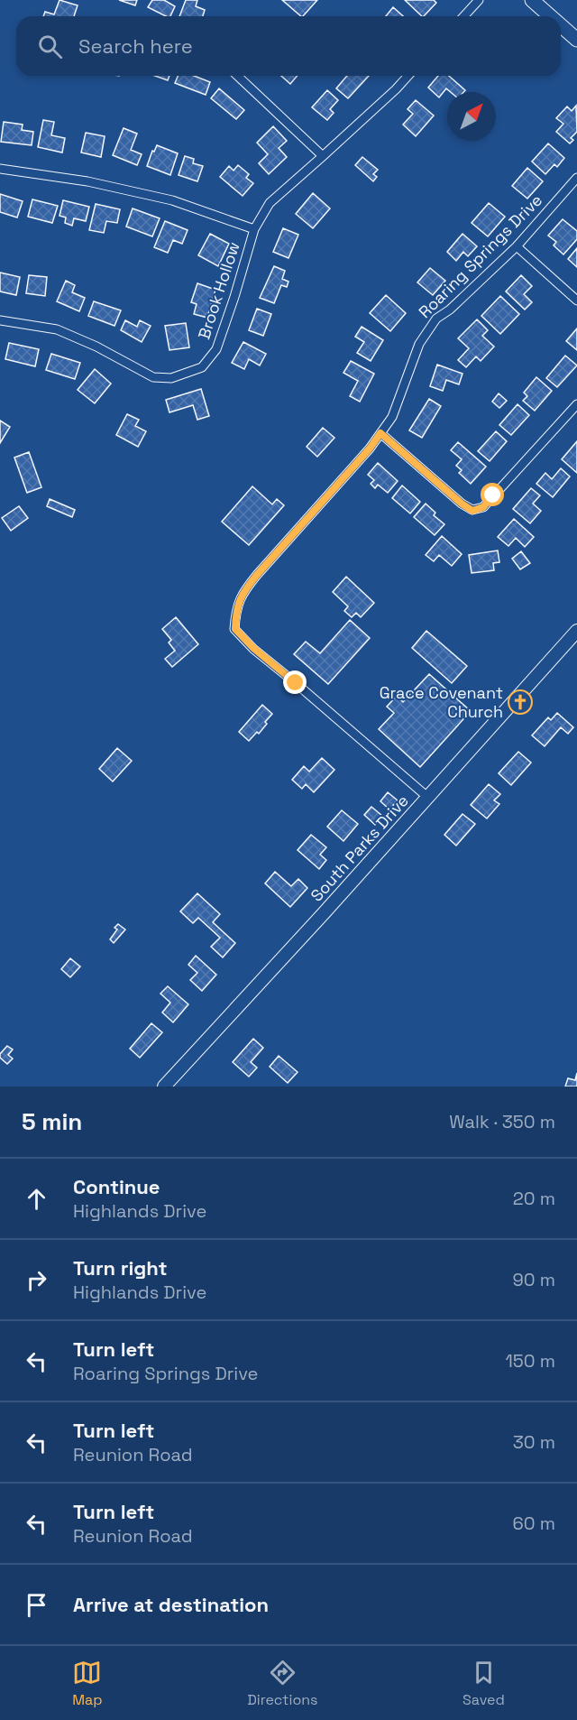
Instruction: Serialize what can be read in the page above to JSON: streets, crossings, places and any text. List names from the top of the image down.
{
  "streets": {
    "street": ["Roaring Springs Drive", "Brook Hollow", "South Parks Drive"]
  },
  "crossings": [
    ["Roaring Springs Drive", "South Parks Drive"]
  ],
  "places": {
    "church": ["Grace Covenant Church"]
  },
  "north": "top right",
  "page": {
    "search": "Search here",
    "heading": ["5 min", "Walk · 350 m"],
    "list": [
      ["Continue", "Highlands Drive", "20 m"],
      ["Turn right", "Highlands Drive", "90 m"],
      ["Turn left", "Roaring Springs Drive", "150 m"],
      ["Turn left", "Reunion Road", "30 m"],
      ["Turn left", "Reunion Road", "60 m"],
      "Arrive at destination"
    ],
    "nav": ["Map", "Directions", "Saved"]
  }
}
